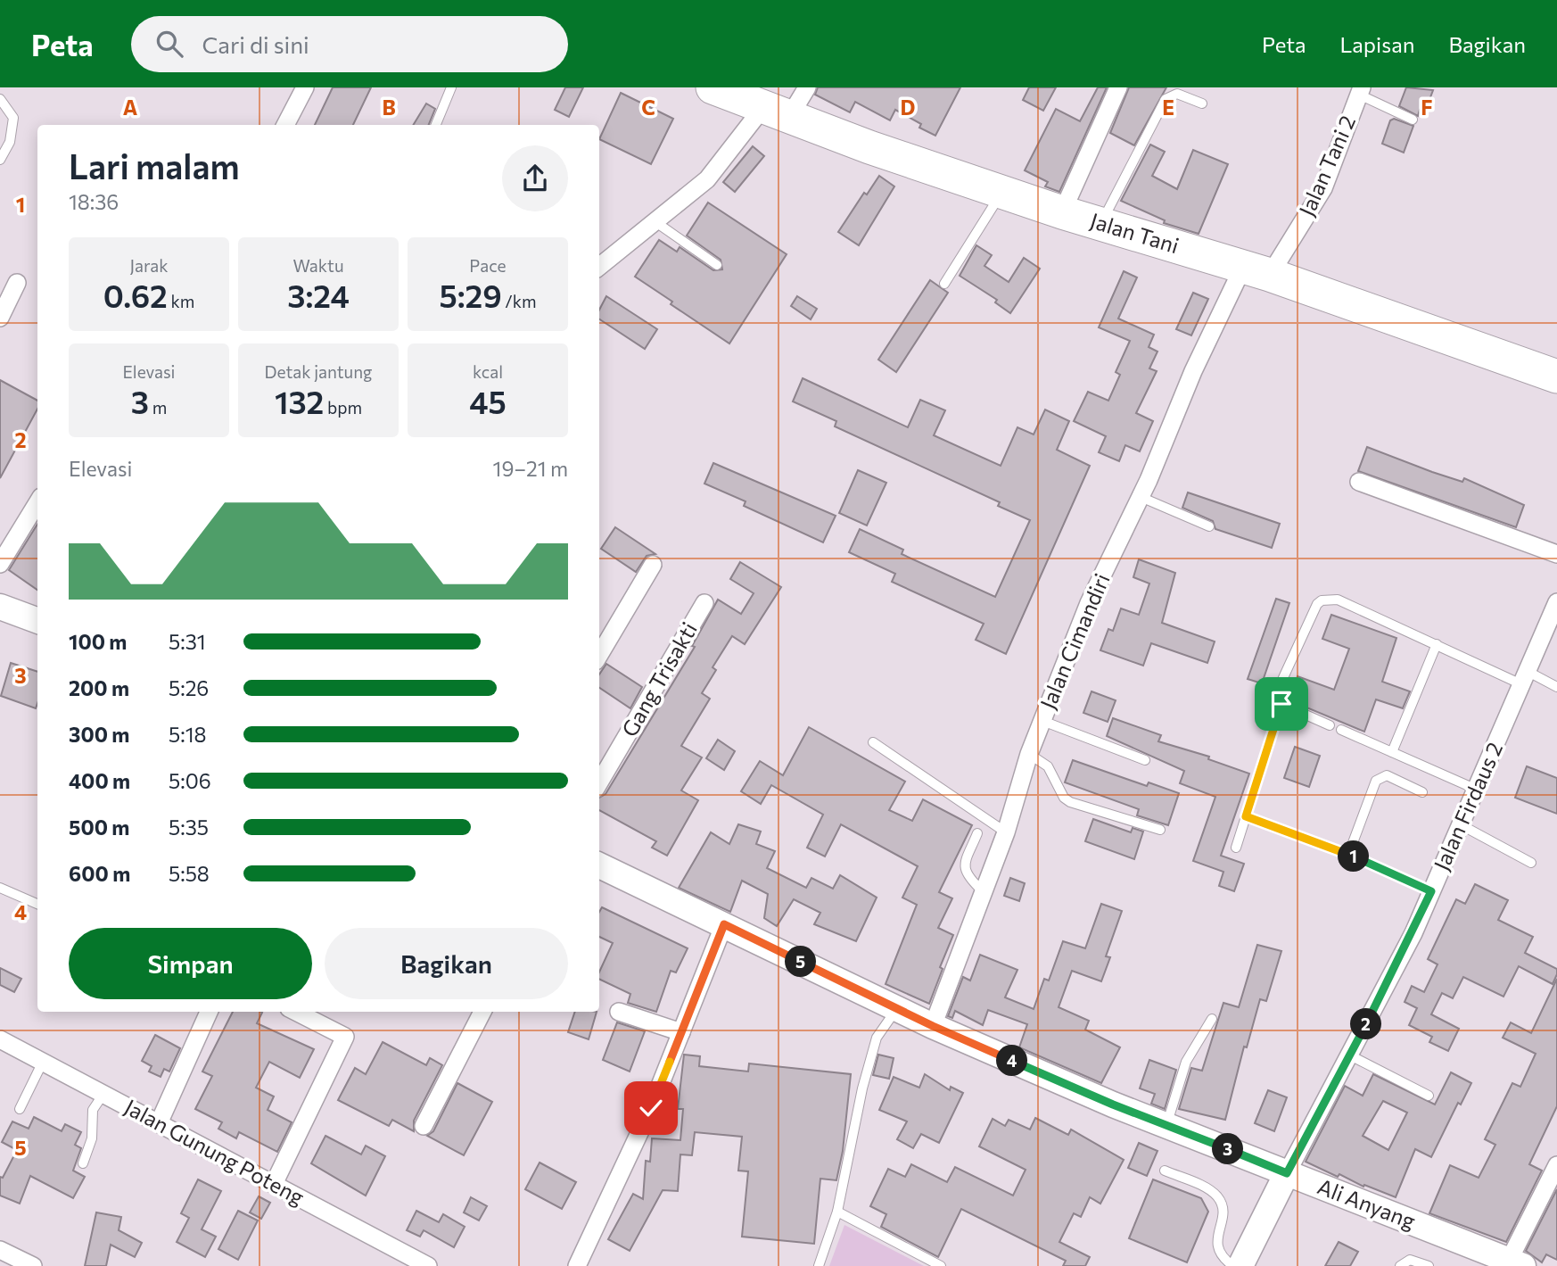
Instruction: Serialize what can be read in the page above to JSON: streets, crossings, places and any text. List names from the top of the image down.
{
  "streets": {
    "highway": ["Jalan Tani"],
    "street": [
      "Jalan Tani 2",
      "Jalan Cimandiri",
      "Gang Trisakti",
      "Jalan Firdaus 2",
      "Jalan Gunung Poteng",
      "Ali Anyang"
    ]
  },
  "crossings": [
    ["Jalan Tani 2", "Jalan Tani"],
    ["Jalan Tani 2", "Jalan Cimandiri"],
    ["Jalan Tani", "Jalan Cimandiri"],
    ["Jalan Cimandiri", "Ali Anyang"],
    ["Jalan Firdaus 2", "Ali Anyang"]
  ],
  "page": {
    "header": "Peta",
    "search": "Cari di sini",
    "nav": ["Peta", "Lapisan", "Bagikan"],
    "heading": ["Lari malam", "18:36"],
    "stats": [
      ["Jarak", "0.62 km"],
      ["Waktu", "3:24"],
      ["Pace", "5:29 /km"],
      ["Elevasi", "3 m"],
      ["Detak jantung", "132 bpm"],
      ["kcal", "45"]
    ],
    "chart": ["Elevasi", "19–21 m"],
    "list": [
      {
        "name": "100 m",
        "note": "5:31"
      },
      {
        "name": "200 m",
        "note": "5:26"
      },
      {
        "name": "300 m",
        "note": "5:18"
      },
      {
        "name": "400 m",
        "note": "5:06"
      },
      {
        "name": "500 m",
        "note": "5:35"
      },
      {
        "name": "600 m",
        "note": "5:58"
      }
    ],
    "pins": [
      "1",
      "5",
      "2",
      "4",
      "3"
    ],
    "buttons": ["Simpan", "Bagikan"]
  },
  "grid": {
    "columns": [
      "A",
      "B",
      "C",
      "D",
      "E",
      "F"
    ],
    "rows": [
      "1",
      "2",
      "3",
      "4",
      "5"
    ]
  }
}
